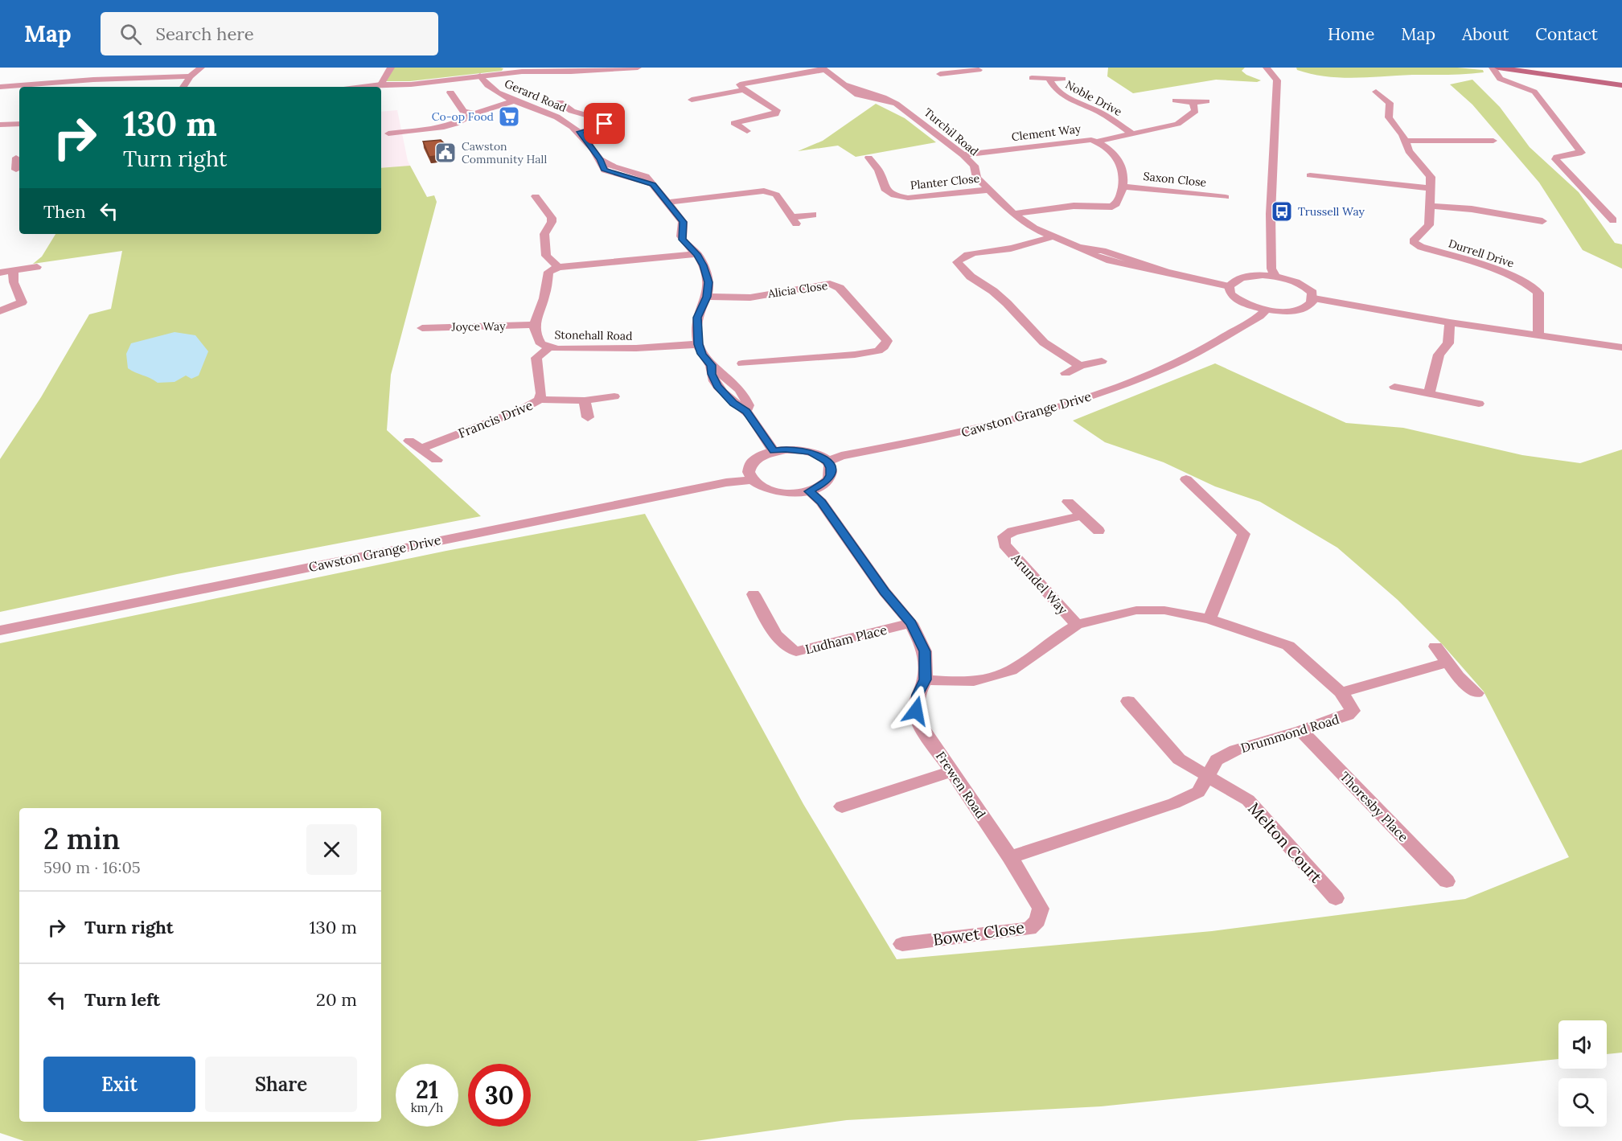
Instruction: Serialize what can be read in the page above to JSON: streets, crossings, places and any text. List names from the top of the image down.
{
  "streets": {
    "street": [
      "Gerard Road",
      "Noble Drive",
      "Turchil Road",
      "Clement Way",
      "Saxon Close",
      "Planter Close",
      "Durrell Drive",
      "Alicia Close",
      "Joyce Way",
      "Stonehall Road",
      "Cawston Grange Drive",
      "Francis Drive",
      "Arundel Way",
      "Ludham Place",
      "Drummond Road",
      "Frewen Road",
      "Thoresby Place",
      "Melton Court",
      "Bowet Close"
    ]
  },
  "crossings": [
    ["Gerard Road", "Alicia Close"],
    ["Gerard Road", "Stonehall Road"],
    ["Noble Drive", "Clement Way"],
    ["Turchil Road", "Clement Way"],
    ["Turchil Road", "Planter Close"],
    ["Clement Way", "Saxon Close"],
    ["Joyce Way", "Stonehall Road"],
    ["Stonehall Road", "Francis Drive"],
    ["Arundel Way", "Drummond Road"],
    ["Ludham Place", "Frewen Road"],
    ["Drummond Road", "Frewen Road"],
    ["Drummond Road", "Thoresby Place"],
    ["Drummond Road", "Melton Court"],
    ["Drummond Road", "Bowet Close"],
    ["Frewen Road", "Bowet Close"]
  ],
  "places": {
    "supermarket": ["Co-op Food"],
    "public building": ["Cawston Community Hall"],
    "bus stop": ["Trussell Way"]
  },
  "page": {
    "header": "Map",
    "search": "Search here",
    "nav": [
      "Home",
      "Map",
      "About",
      "Contact"
    ],
    "turn": ["130 m", "Turn right"],
    "then": "Then",
    "heading": ["2 min", "590 m · 16:05"],
    "list": [
      {
        "name": "Turn right",
        "value": "130 m"
      },
      {
        "name": "Turn left",
        "value": "20 m"
      }
    ],
    "buttons": ["Exit", "Share"],
    "speed": "21 km/h",
    "limit": "30"
  }
}
